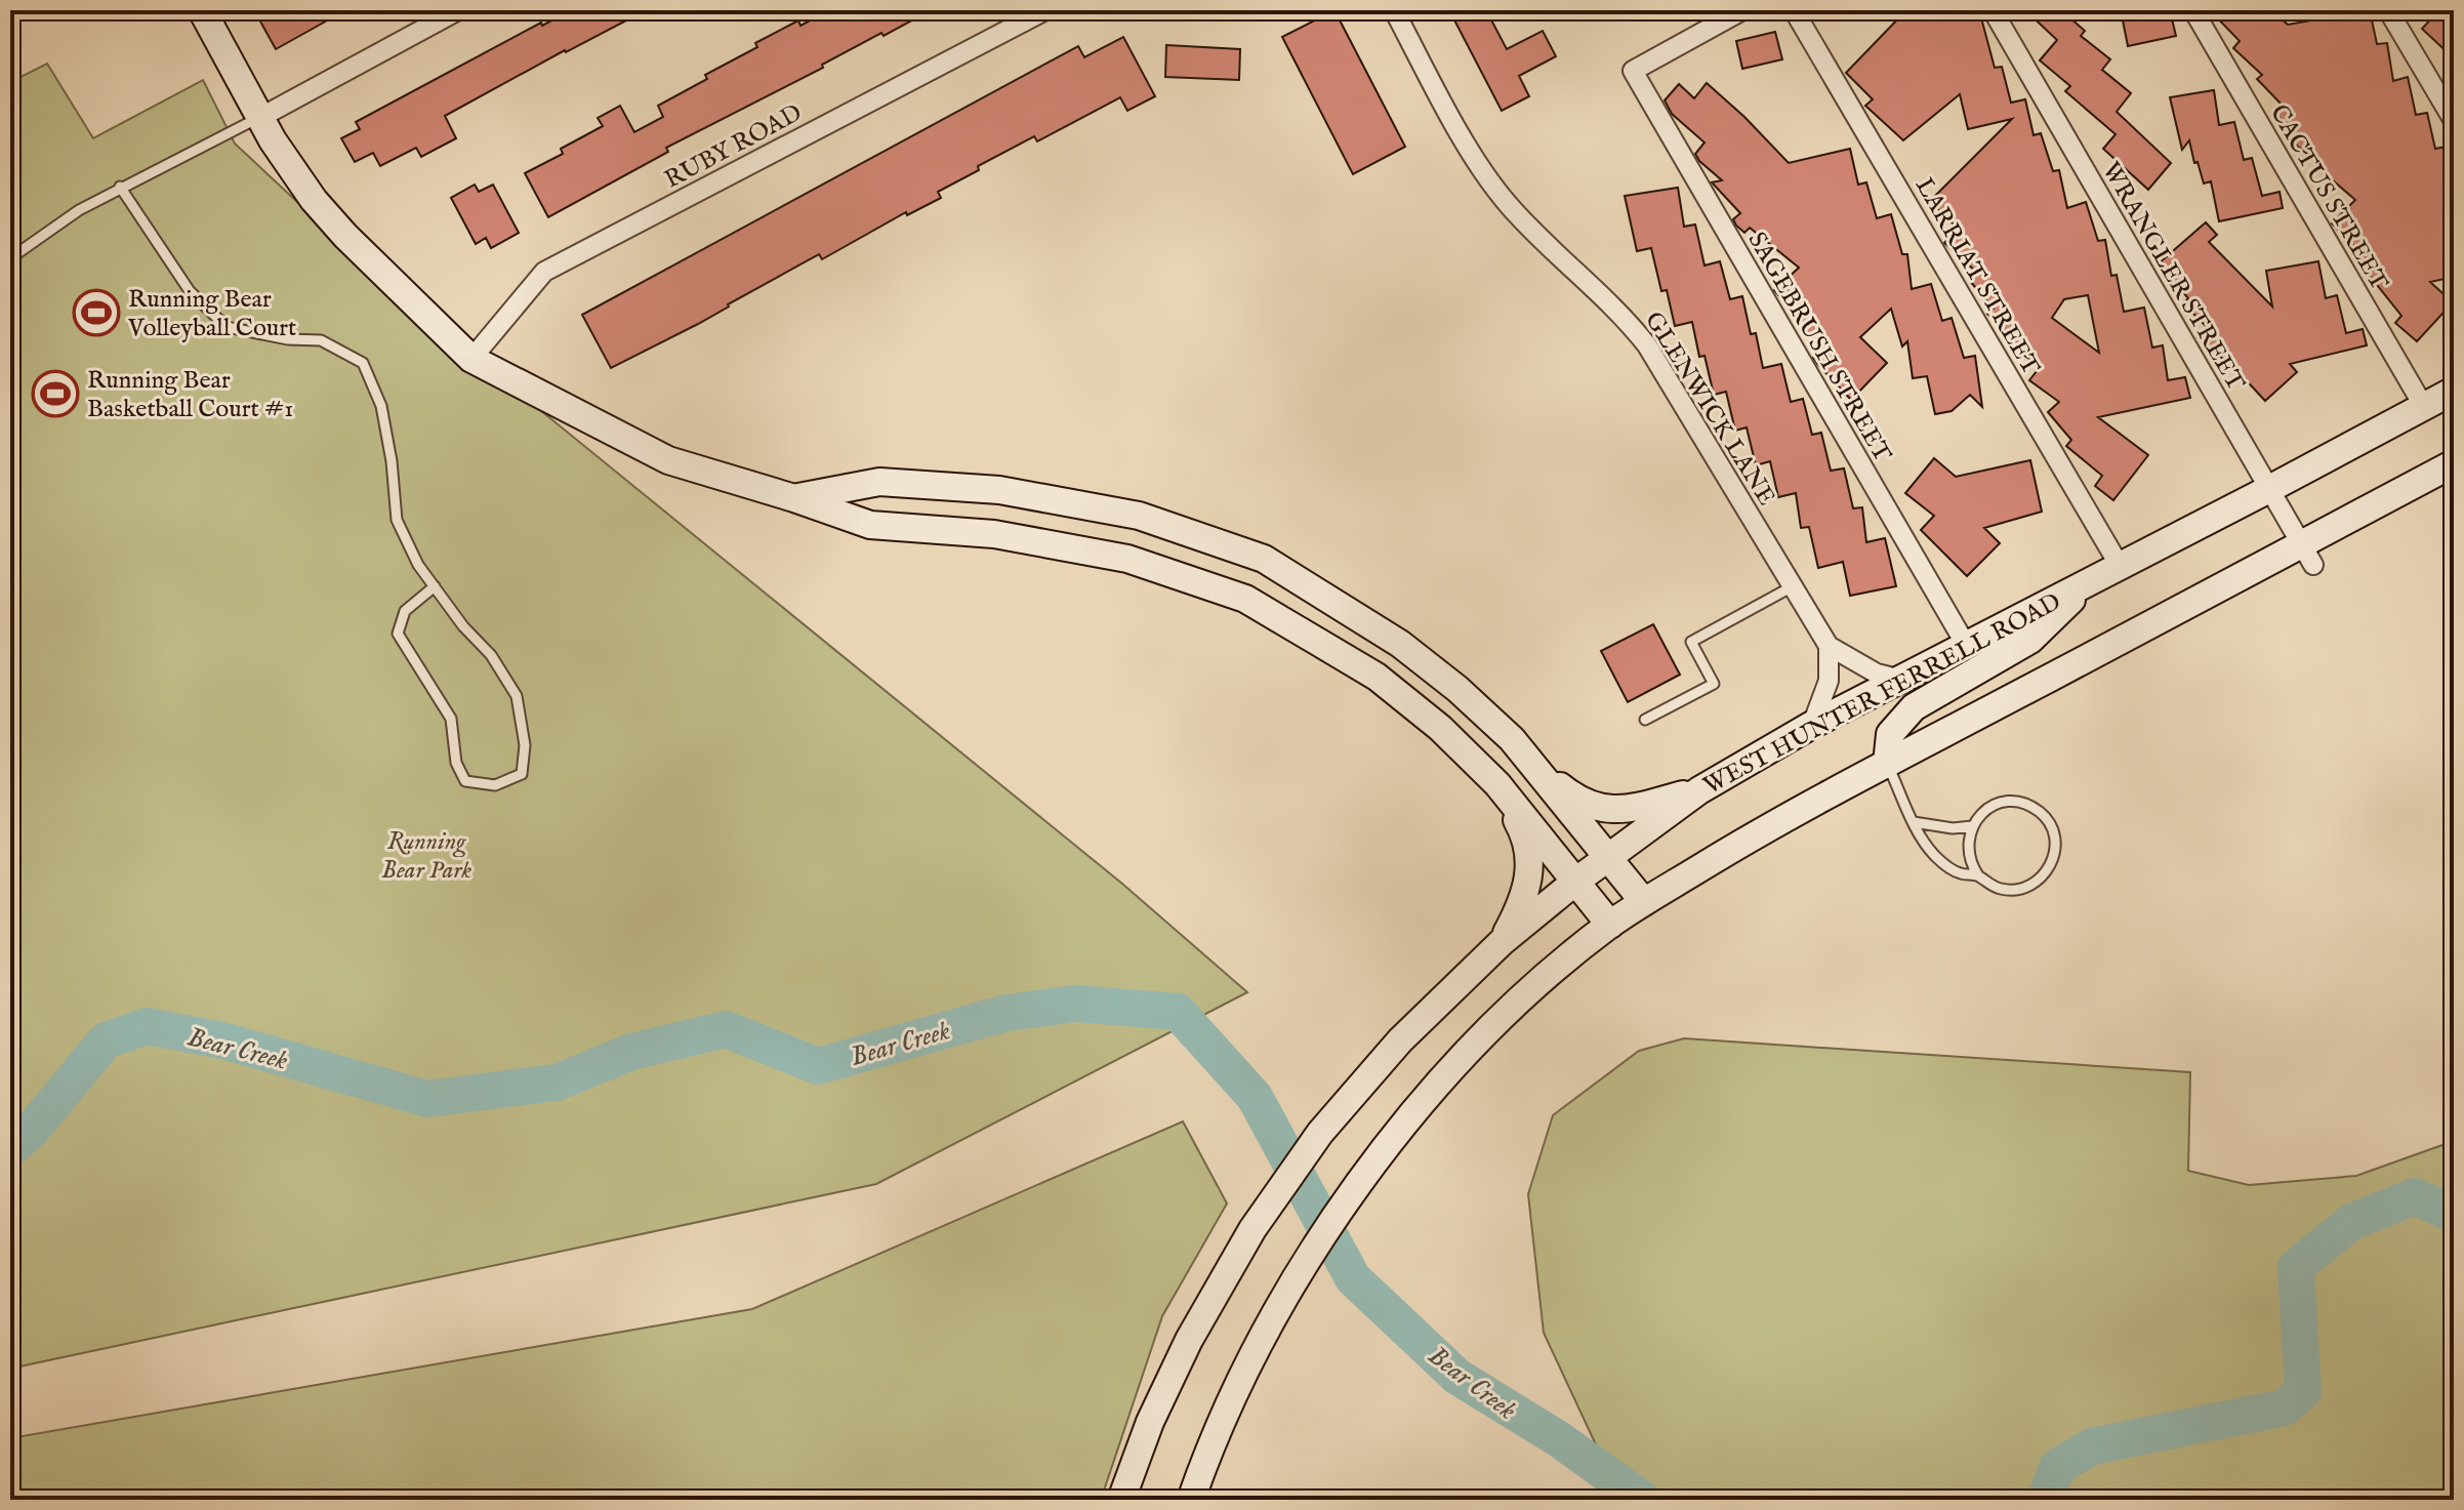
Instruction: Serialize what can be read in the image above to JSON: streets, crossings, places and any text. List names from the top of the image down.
{
  "streets": {
    "main road": ["WEST HUNTER FERRELL ROAD"],
    "street": [
      "RUBY ROAD",
      "CACTUS STREET",
      "LARRIAT STREET",
      "WRANGLER STREET",
      "SAGEBRUSH STREET",
      "GLENWICK LANE"
    ]
  },
  "crossings": [
    ["CACTUS STREET", "WEST HUNTER FERRELL ROAD"],
    ["LARRIAT STREET", "WEST HUNTER FERRELL ROAD"],
    ["WRANGLER STREET", "WEST HUNTER FERRELL ROAD"],
    ["SAGEBRUSH STREET", "WEST HUNTER FERRELL ROAD"],
    ["GLENWICK LANE", "WEST HUNTER FERRELL ROAD"]
  ],
  "water": ["Bear Creek"],
  "parks": ["Running Bear Park"],
  "places": {
    "sports": ["Running Bear Volleyball Court", "Running Bear Basketball Court #1"]
  }
}
